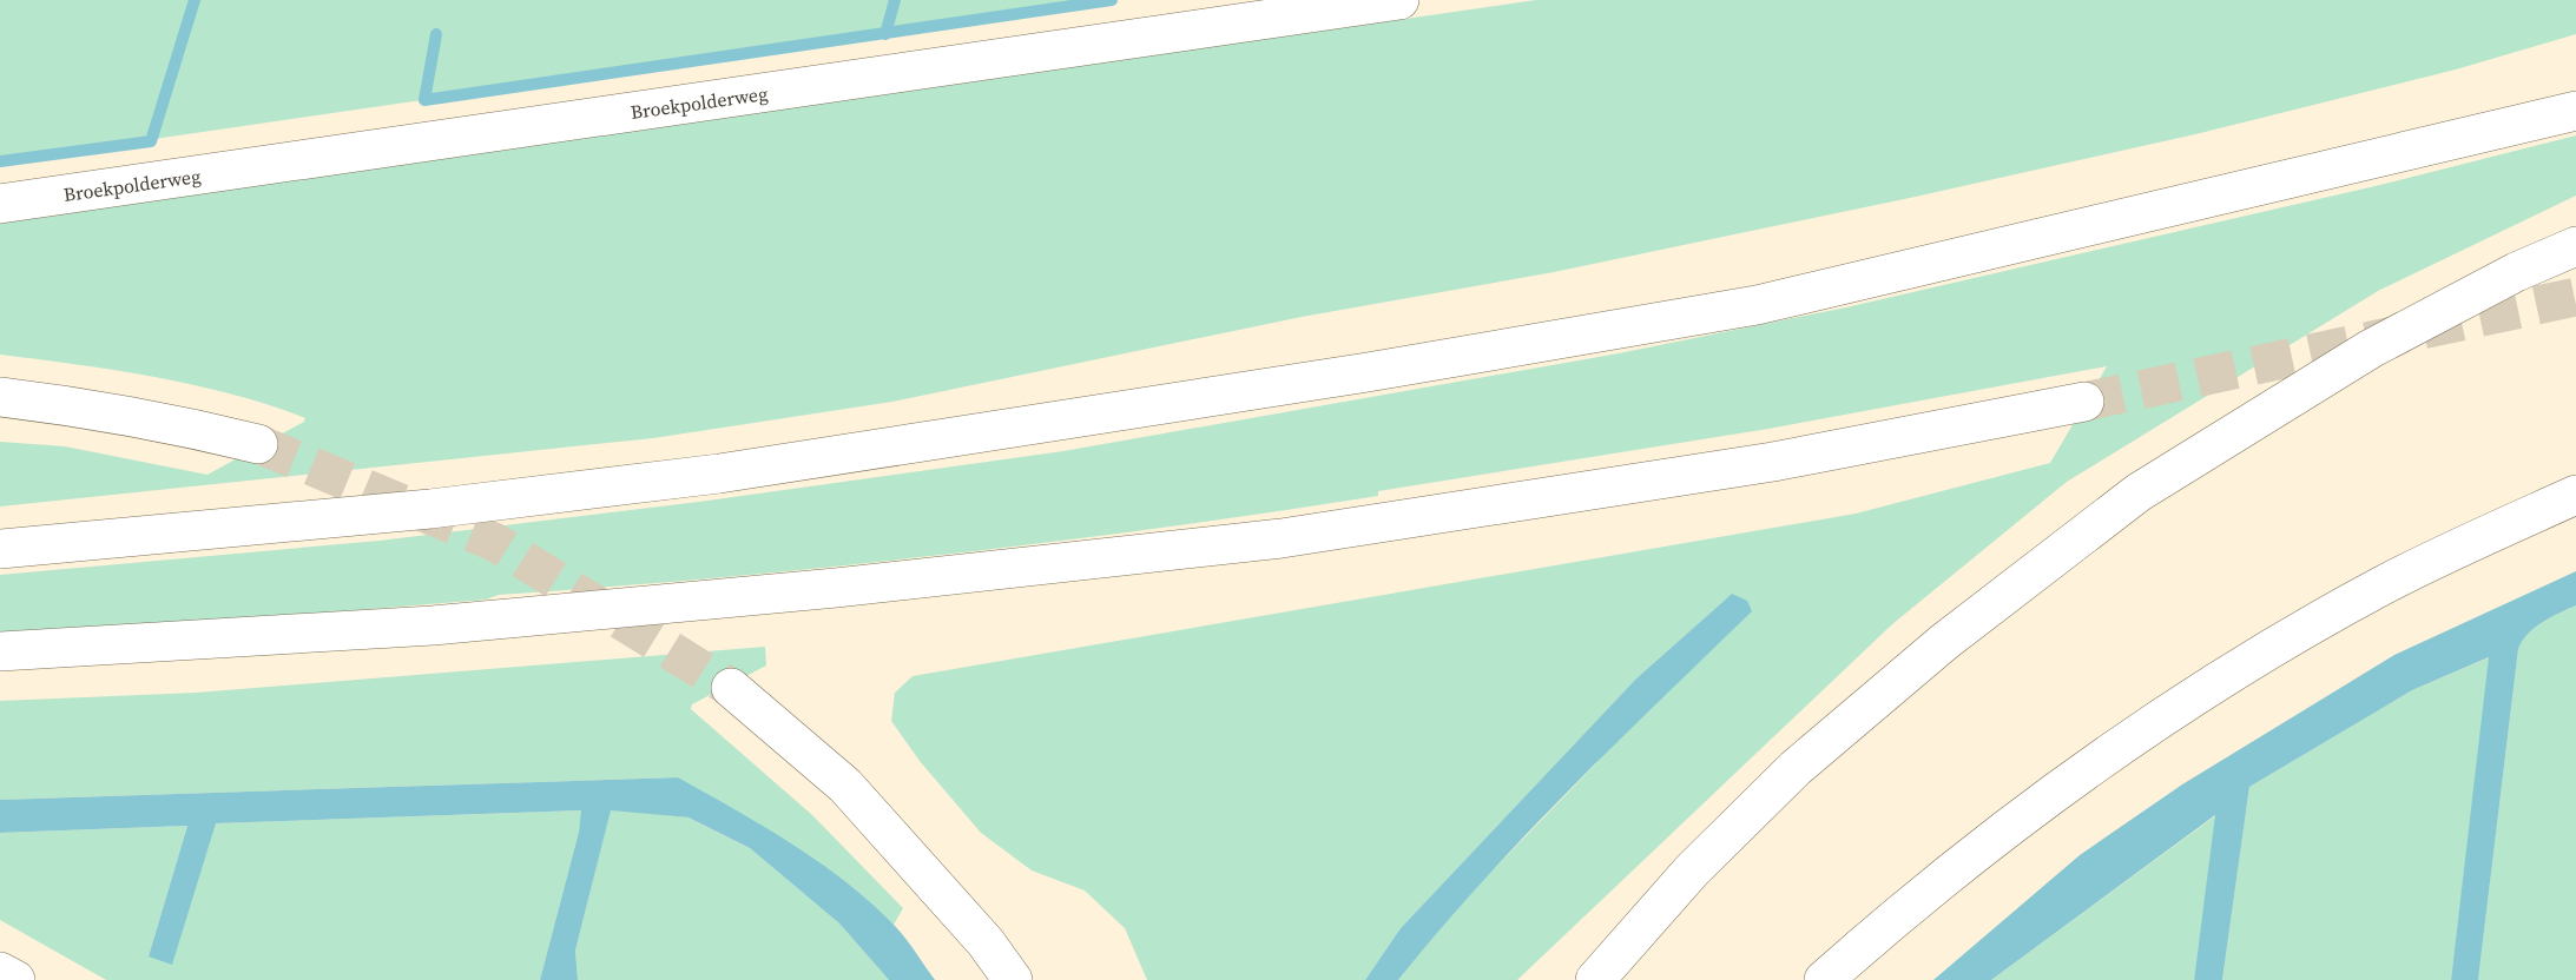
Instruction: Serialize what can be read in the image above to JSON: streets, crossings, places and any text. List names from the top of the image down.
{
  "streets": {
    "main road": ["Broekpolderweg"]
  }
}
